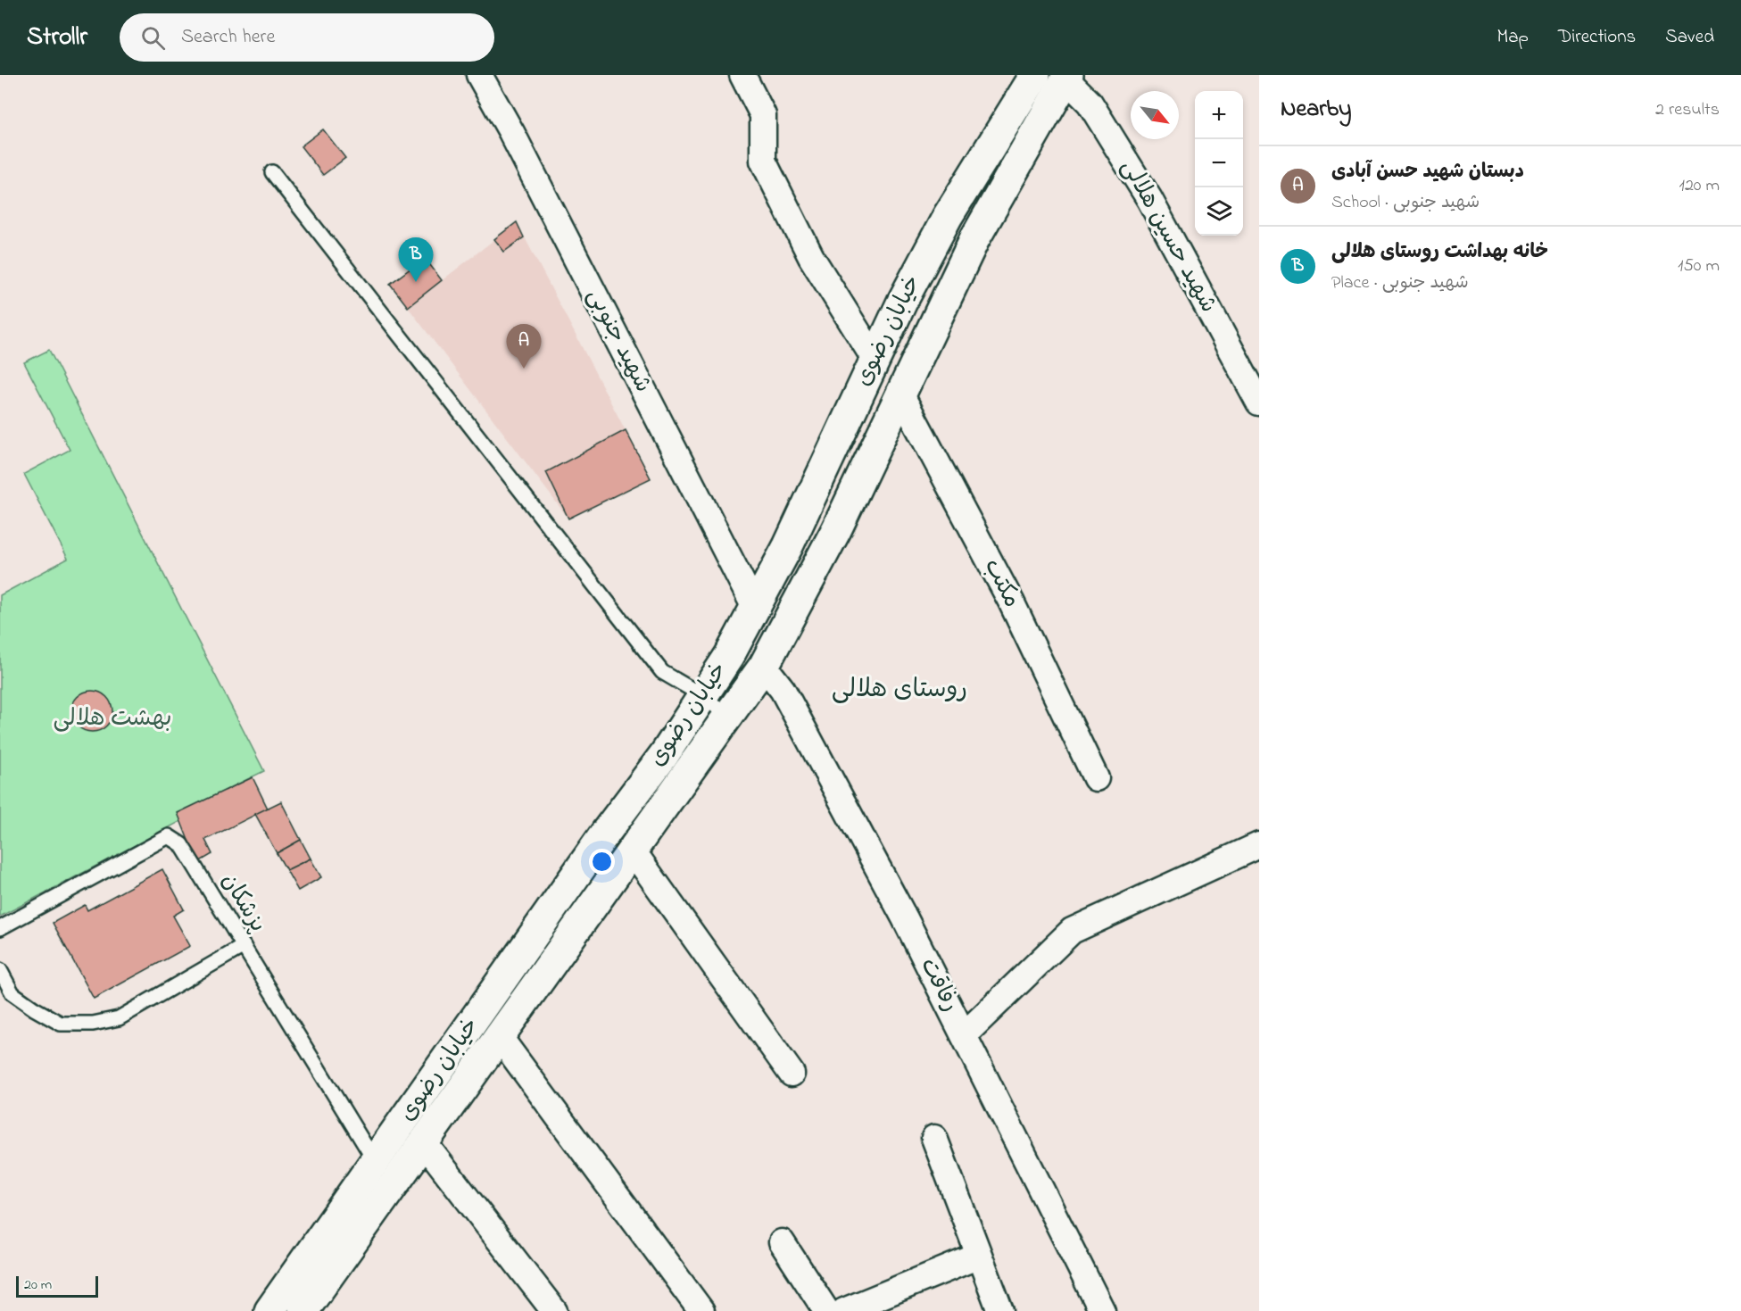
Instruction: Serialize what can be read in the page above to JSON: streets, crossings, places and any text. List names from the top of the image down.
{
  "streets": {
    "street": [
      "شهید حسین هلالی",
      "خیابان رضوی",
      "شهید جنوبی",
      "مکتب",
      "رفاقت"
    ],
    "lane": ["پزشکان"]
  },
  "crossings": [
    ["شهید حسین هلالی", "خیابان رضوی"],
    ["خیابان رضوی", "شهید جنوبی"],
    ["خیابان رضوی", "مکتب"],
    ["خیابان رضوی", "پزشکان"],
    ["خیابان رضوی", "رفاقت"]
  ],
  "districts": ["روستای هلالی"],
  "parks": ["بهشت هلالی"],
  "scale_bar": "20 m",
  "north": "bottom right",
  "page": {
    "header": "Strollr",
    "search": "Search here",
    "nav": ["Map", "Directions", "Saved"],
    "heading": ["Nearby", "2 results"],
    "map_buttons": ["+", "−"],
    "list": [
      {
        "mark": "A",
        "name": "دبستان شهید حسن آبادی",
        "note": "School · شهید جنوبی",
        "value": "120 m"
      },
      {
        "mark": "B",
        "name": "خانه بهداشت روستای هلالی",
        "note": "Place · شهید جنوبی",
        "value": "150 m"
      }
    ],
    "pins": ["B", "A"],
    "scale": "20 m"
  }
}
